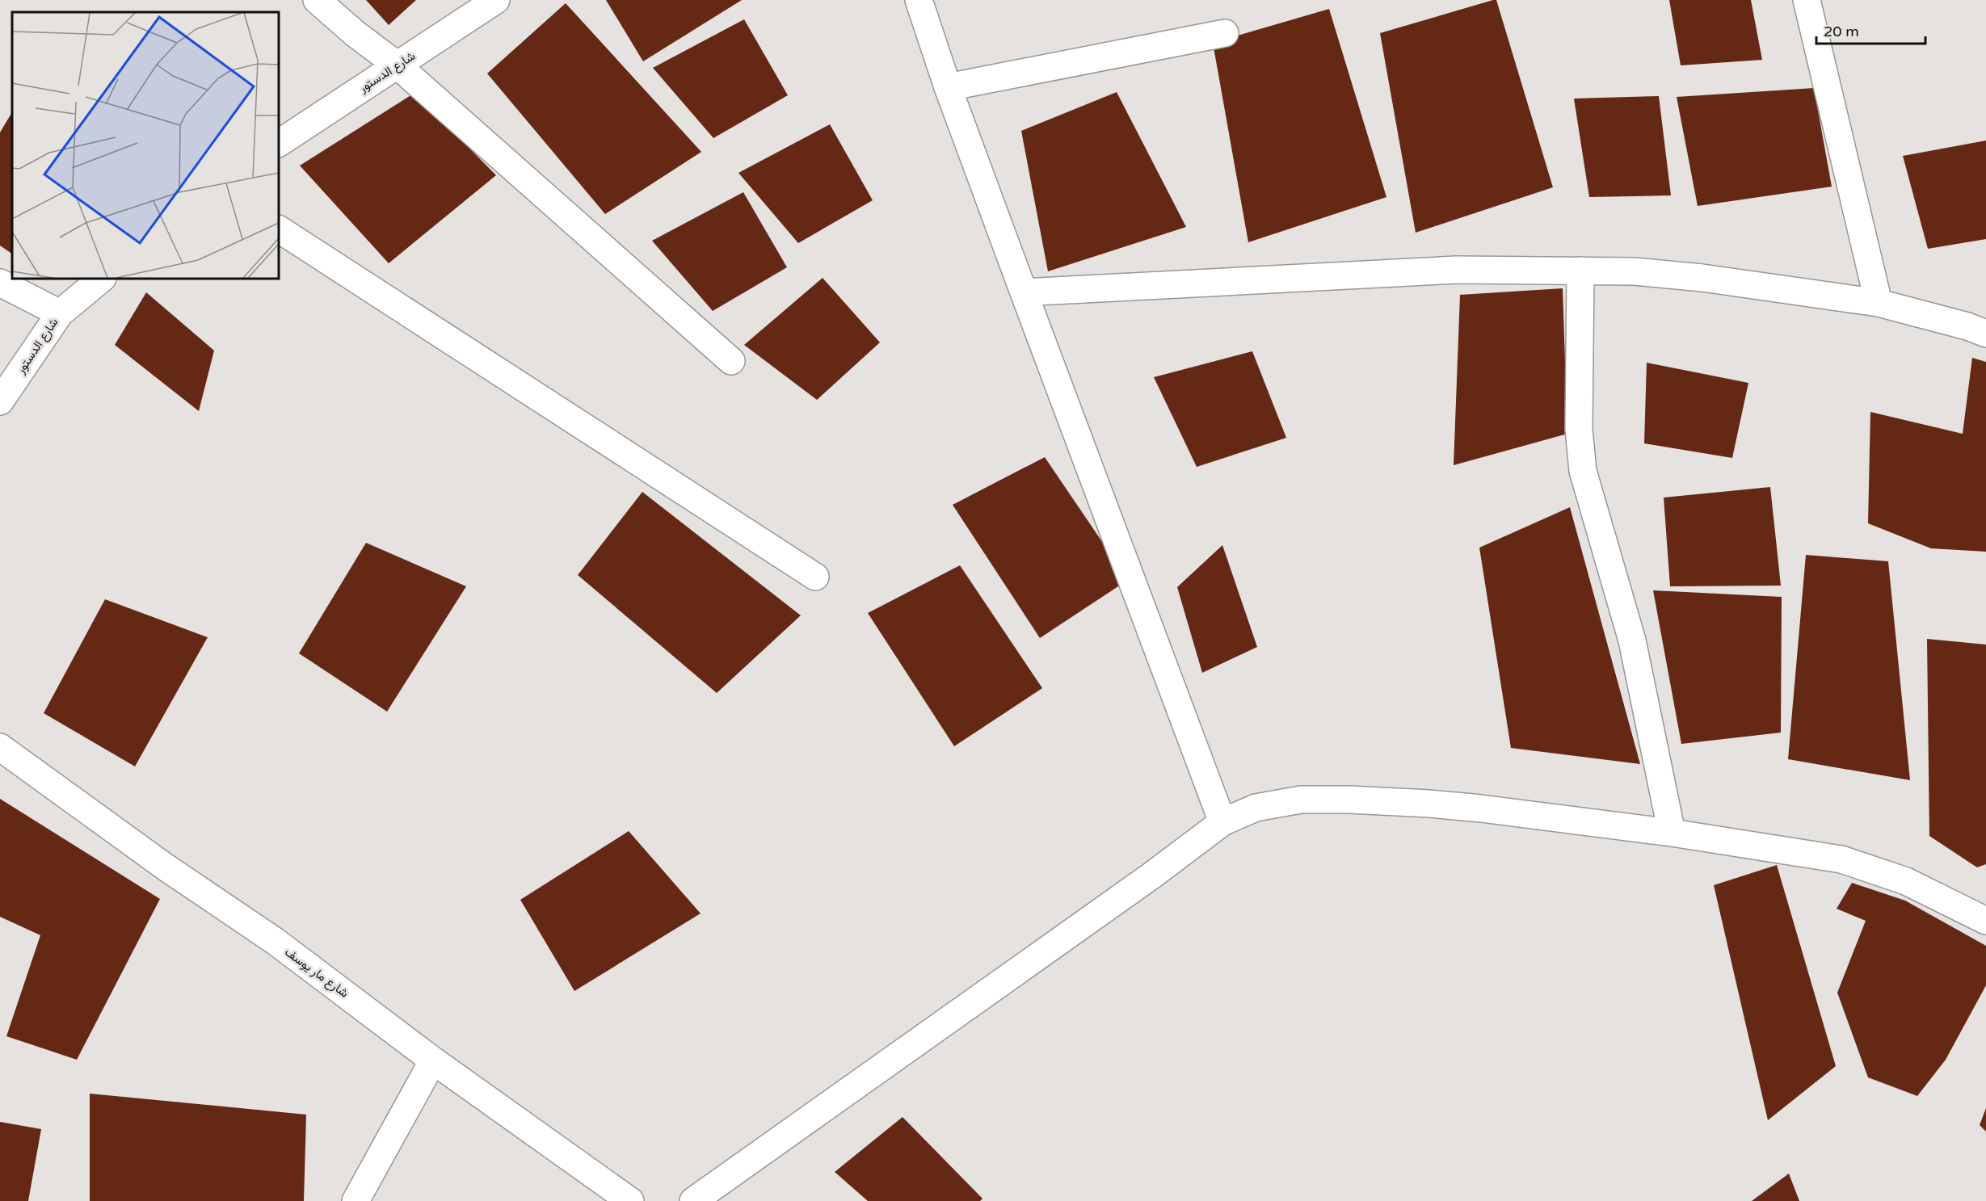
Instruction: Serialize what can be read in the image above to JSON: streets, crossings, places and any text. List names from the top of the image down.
{
  "streets": {
    "street": ["شارع الدستور", "شارع مار يوسف"]
  },
  "scale_bar": "20 m"
}
